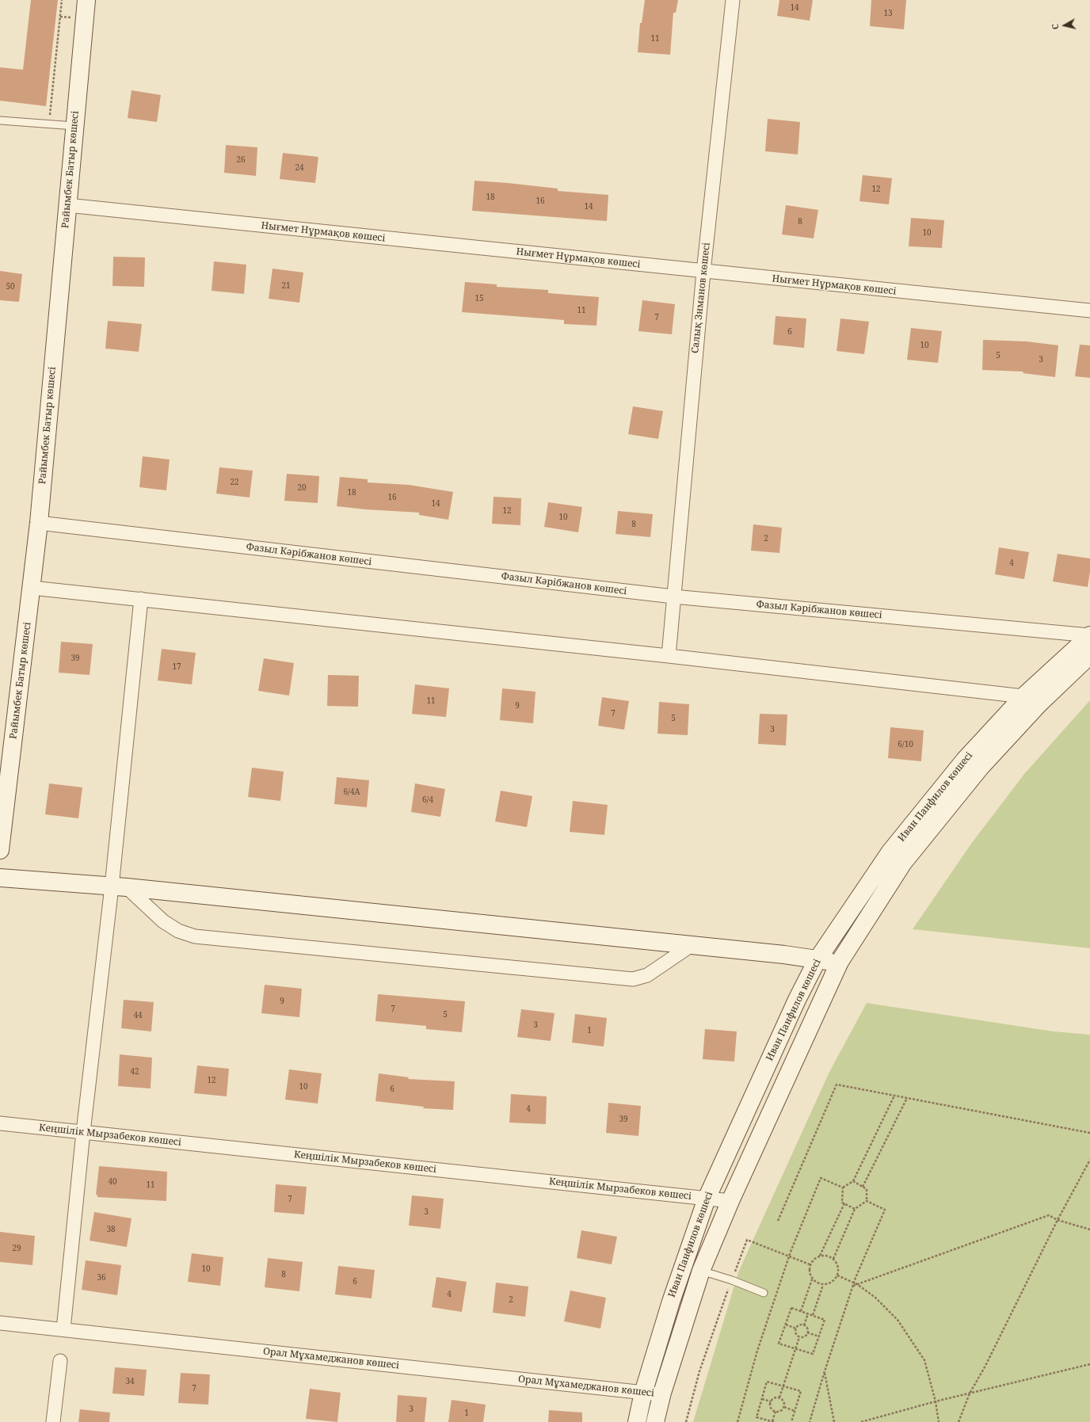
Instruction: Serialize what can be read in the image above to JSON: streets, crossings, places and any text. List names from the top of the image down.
{
  "streets": {
    "street": [
      "Райымбек Батыр көшесі",
      "Нығмет Нұрмақов көшесі",
      "Салық Зиманов көшесі",
      "Фазыл Кәрібжанов көшесі",
      "Иван Панфилов көшесі",
      "Кеңшілік Мырзабеков көшесі",
      "Орал Мұхамеджанов көшесі"
    ]
  },
  "crossings": [
    ["Райымбек Батыр көшесі", "Нығмет Нұрмақов көшесі"],
    ["Райымбек Батыр көшесі", "Фазыл Кәрібжанов көшесі"],
    ["Нығмет Нұрмақов көшесі", "Салық Зиманов көшесі"],
    ["Салық Зиманов көшесі", "Фазыл Кәрібжанов көшесі"],
    ["Фазыл Кәрібжанов көшесі", "Иван Панфилов көшесі"],
    ["Иван Панфилов көшесі", "Кеңшілік Мырзабеков көшесі"],
    ["Иван Панфилов көшесі", "Орал Мұхамеджанов көшесі"]
  ],
  "house_numbers": [
    "14",
    "13",
    "11",
    "26",
    "24",
    "12",
    "18",
    "16",
    "14",
    "8",
    "10",
    "21",
    "50",
    "15",
    "11",
    "7",
    "6",
    "10",
    "5",
    "3",
    "22",
    "20",
    "18",
    "16",
    "14",
    "12",
    "10",
    "8",
    "2",
    "4",
    "39",
    "17",
    "11",
    "9",
    "7",
    "5",
    "3",
    "6/10",
    "6/4А",
    "6/4",
    "9",
    "7",
    "5",
    "44",
    "3",
    "1",
    "42",
    "12",
    "10",
    "6",
    "4",
    "39",
    "40",
    "11",
    "7",
    "3",
    "38",
    "29",
    "10",
    "8",
    "36",
    "6",
    "4",
    "2",
    "34",
    "7",
    "3",
    "1"
  ],
  "north": "left"
}
